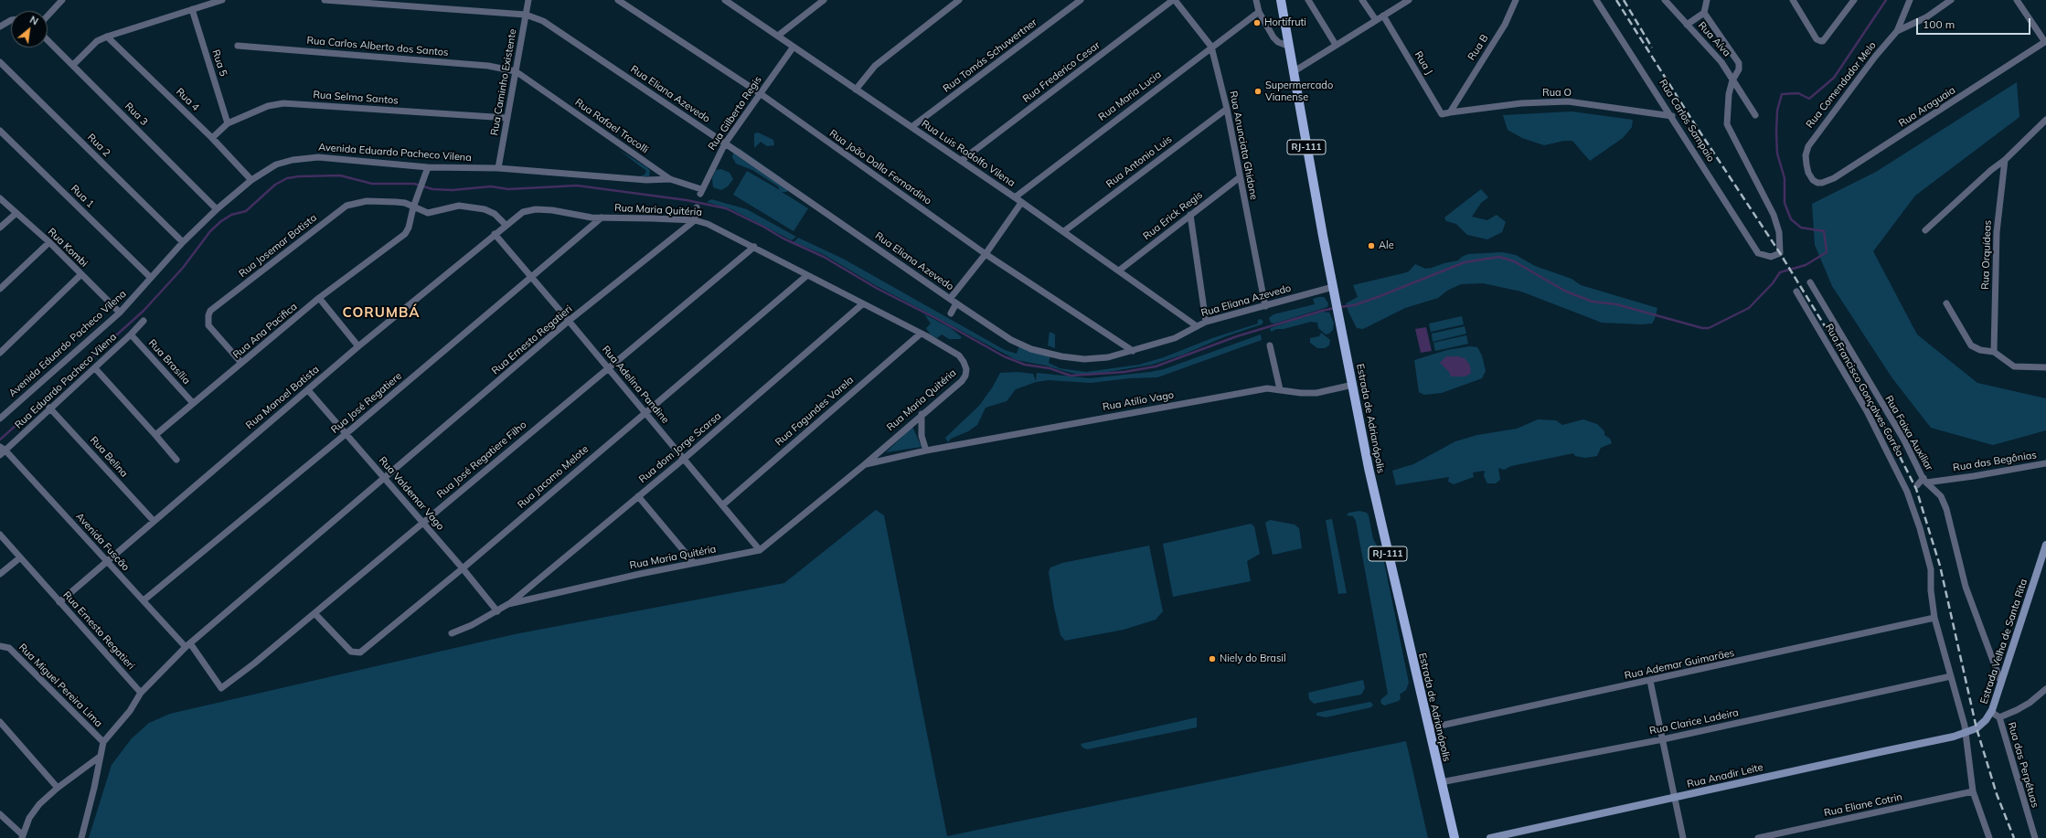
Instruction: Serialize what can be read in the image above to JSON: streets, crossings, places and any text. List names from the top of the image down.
{
  "streets": {
    "main road": [
      "RJ-111",
      "Estrada de Adrianópolis",
      "Estrada Velha de Santa Rita",
      "Rua Anadir Leite"
    ],
    "street": [
      "Rua Aíva",
      "Rua Carlos Alberto dos Santos",
      "Rua B",
      "Rua Tomás Schuwertner",
      "Rua 5",
      "Rua J",
      "Rua Frederico Cesar",
      "Rua Caminho Existente",
      "Rua Comendador Melo",
      "Rua O",
      "Rua Eliana Azevedo",
      "Rua Maria Lucia",
      "Rua Selma Santos",
      "Rua 4",
      "Rua Araguaia",
      "Rua Gilberto Regis",
      "Rua 3",
      "Rua Carlos Sampaio",
      "Rua Rafael Trocolli",
      "Rua 2",
      "Rua Anunciata Ghidone",
      "Avenida Eduardo Pacheco Vilena",
      "Rua Luis Rodolfo Vilena",
      "Rua Antonio Luis",
      "Rua João Dalla Fernardino",
      "Rua 1",
      "Rua Maria Quitéria",
      "Rua Erick Regis",
      "Rua Josemar Batista",
      "Rua Kombi",
      "Rua Orquídeas",
      "Rua Ana Pacifica",
      "Rua Ernesto Regatieri",
      "Rua Brasília",
      "Rua Eduardo Pacheco Vilena",
      "Rua Adelina Pandine",
      "Rua Francisco Gonçalves Corrêa",
      "Rua Manoel Batista",
      "Rua Atilio Vago",
      "Rua José Regatiere",
      "Rua Fagundes Varela",
      "Rua Faixa Auxiliar",
      "Rua dom Jorge Scarsa",
      "Rua Belina",
      "Rua José Regatiere Filho",
      "Rua das Begônias",
      "Rua Jacomo Melote",
      "Rua Valdemar Vago",
      "Avenida Fuscão",
      "Rua Ademar Guimarães",
      "Rua Miguel Pereira Lima",
      "Rua Clarice Ladeira",
      "Rua das Perpétuas",
      "Rua Eliane Cotrin"
    ]
  },
  "crossings": [
    ["Rua Aíva", "Rua Carlos Sampaio"],
    ["Rua Carlos Alberto dos Santos", "Rua Caminho Existente"],
    ["Rua Carlos Alberto dos Santos", "Rua Rafael Trocolli"],
    ["Rua B", "Rua J"],
    ["Rua B", "Rua O"],
    ["Rua Tomás Schuwertner", "Rua Luis Rodolfo Vilena"],
    ["Rua 5", "Rua Selma Santos"],
    ["Rua J", "Rua O"],
    ["Rua Frederico Cesar", "Rua Anunciata Ghidone"],
    ["Rua Frederico Cesar", "Rua Luis Rodolfo Vilena"],
    ["Rua Caminho Existente", "Rua Eliana Azevedo"],
    ["Rua Caminho Existente", "Rua Selma Santos"],
    ["Rua Caminho Existente", "Rua Rafael Trocolli"],
    ["Rua Caminho Existente", "Avenida Eduardo Pacheco Vilena"],
    ["Rua Comendador Melo", "Rua Araguaia"],
    ["Rua O", "Rua Carlos Sampaio"],
    ["Rua Eliana Azevedo", "Rua Gilberto Regis"],
    ["Rua Eliana Azevedo", "Rua Anunciata Ghidone"],
    ["Rua Eliana Azevedo", "Rua Luis Rodolfo Vilena"],
    ["Rua Eliana Azevedo", "Rua João Dalla Fernardino"],
    ["Rua Eliana Azevedo", "Estrada de Adrianópolis"],
    ["Rua Maria Lucia", "Rua Anunciata Ghidone"],
    ["Rua Maria Lucia", "Rua Luis Rodolfo Vilena"],
    ["Rua Selma Santos", "Rua 4"],
    ["Rua 4", "Avenida Eduardo Pacheco Vilena"],
    ["Rua Gilberto Regis", "Rua Rafael Trocolli"],
    ["Rua Gilberto Regis", "Rua Luis Rodolfo Vilena"],
    ["Rua Gilberto Regis", "Rua João Dalla Fernardino"],
    ["Rua 3", "Avenida Eduardo Pacheco Vilena"],
    ["Rua Rafael Trocolli", "Avenida Eduardo Pacheco Vilena"],
    ["Rua 2", "Avenida Eduardo Pacheco Vilena"],
    ["Rua Anunciata Ghidone", "Rua Antonio Luis"],
    ["Rua Anunciata Ghidone", "Rua Erick Regis"],
    ["Avenida Eduardo Pacheco Vilena", "Rua 1"],
    ["Avenida Eduardo Pacheco Vilena", "Rua Kombi"],
    ["Avenida Eduardo Pacheco Vilena", "Rua Ana Pacifica"],
    ["Rua Luis Rodolfo Vilena", "Rua Antonio Luis"],
    ["Rua Luis Rodolfo Vilena", "Rua Erick Regis"],
    ["Rua Maria Quitéria", "Rua Ernesto Regatieri"],
    ["Rua Maria Quitéria", "Rua Adelina Pandine"],
    ["Rua Maria Quitéria", "Rua Manoel Batista"],
    ["Rua Maria Quitéria", "Rua Atilio Vago"],
    ["Rua Maria Quitéria", "Rua José Regatiere"],
    ["Rua Maria Quitéria", "Rua Fagundes Varela"],
    ["Rua Maria Quitéria", "Rua dom Jorge Scarsa"],
    ["Rua Maria Quitéria", "Rua José Regatiere Filho"],
    ["Rua Maria Quitéria", "Rua Jacomo Melote"],
    ["Rua Maria Quitéria", "Rua Valdemar Vago"],
    ["Rua Josemar Batista", "Rua Ana Pacifica"],
    ["Rua Josemar Batista", "Rua Manoel Batista"],
    ["Rua Ana Pacifica", "Rua Brasília"],
    ["Rua Ernesto Regatieri", "Rua Adelina Pandine"],
    ["Rua Ernesto Regatieri", "Rua Manoel Batista"],
    ["Rua Ernesto Regatieri", "Rua Valdemar Vago"],
    ["Rua Brasília", "Rua Eduardo Pacheco Vilena"],
    ["Rua Eduardo Pacheco Vilena", "Rua Belina"],
    ["Rua Eduardo Pacheco Vilena", "Avenida Fuscão"],
    ["Rua Adelina Pandine", "Rua Manoel Batista"],
    ["Rua Adelina Pandine", "Rua José Regatiere"],
    ["Rua Adelina Pandine", "Rua Fagundes Varela"],
    ["Rua Adelina Pandine", "Rua dom Jorge Scarsa"],
    ["Rua Adelina Pandine", "Rua José Regatiere Filho"],
    ["Rua Adelina Pandine", "Rua Jacomo Melote"],
    ["Rua Francisco Gonçalves Corrêa", "Estrada Velha de Santa Rita"],
    ["Rua Francisco Gonçalves Corrêa", "Rua Ademar Guimarães"],
    ["Rua Francisco Gonçalves Corrêa", "Rua Clarice Ladeira"],
    ["Rua Francisco Gonçalves Corrêa", "Rua Anadir Leite"],
    ["Rua Francisco Gonçalves Corrêa", "Rua Eliane Cotrin"],
    ["Rua Manoel Batista", "Rua Belina"],
    ["Rua Manoel Batista", "Rua Valdemar Vago"],
    ["Rua Manoel Batista", "Avenida Fuscão"],
    ["Rua Atilio Vago", "Estrada de Adrianópolis"],
    ["Rua José Regatiere", "Rua Valdemar Vago"],
    ["Rua José Regatiere", "Avenida Fuscão"],
    ["Estrada de Adrianópolis", "Rua Ademar Guimarães"],
    ["Estrada de Adrianópolis", "Rua Clarice Ladeira"],
    ["Rua Faixa Auxiliar", "Rua das Begônias"],
    ["Rua Faixa Auxiliar", "Estrada Velha de Santa Rita"],
    ["Rua José Regatiere Filho", "Rua Jacomo Melote"],
    ["Rua José Regatiere Filho", "Rua Valdemar Vago"],
    ["Rua José Regatiere Filho", "Avenida Fuscão"],
    ["Rua Jacomo Melote", "Rua Valdemar Vago"],
    ["Estrada Velha de Santa Rita", "Rua Anadir Leite"]
  ],
  "districts": ["CORUMBÁ"],
  "places": [
    "Hortifruti",
    "Supermercado Vianense",
    "Ale",
    "Niely do Brasil"
  ],
  "scale_bar": "100 m",
  "north": "top right"
}
